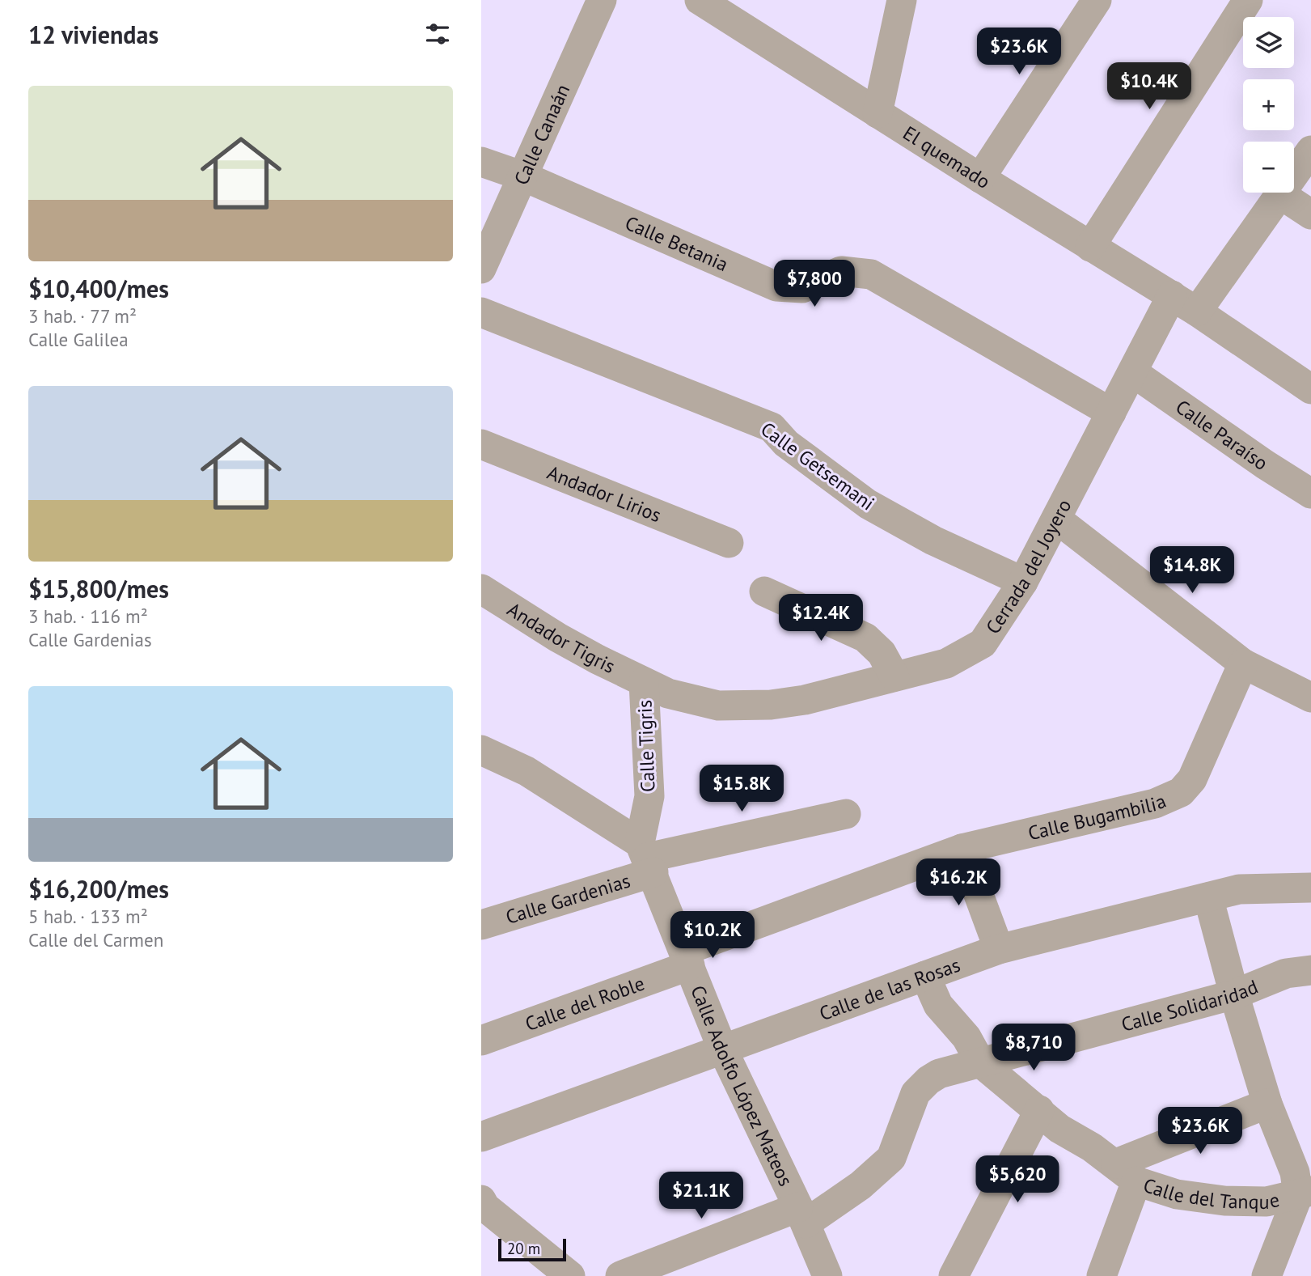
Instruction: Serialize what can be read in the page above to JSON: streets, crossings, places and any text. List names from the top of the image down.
{
  "streets": {
    "street": [
      "Calle Canaán",
      "El quemado",
      "Calle Betania",
      "Calle Paraíso",
      "Calle Getsemani",
      "Andador Lirios",
      "Cerrada del Joyero",
      "Andador Tigris",
      "Calle Tigris",
      "Calle Bugambilia",
      "Calle Gardenias",
      "Calle de las Rosas",
      "Calle del Roble",
      "Calle Solidaridad",
      "Calle Adolfo López Mateos",
      "Calle del Tanque"
    ]
  },
  "crossings": [
    ["Calle Canaán", "Calle Betania"],
    ["El quemado", "Cerrada del Joyero"],
    ["Calle Betania", "Cerrada del Joyero"],
    ["Calle Paraíso", "Cerrada del Joyero"],
    ["Calle Getsemani", "Cerrada del Joyero"],
    ["Cerrada del Joyero", "Andador Tigris"],
    ["Cerrada del Joyero", "Calle Tigris"],
    ["Andador Tigris", "Calle Tigris"],
    ["Calle Tigris", "Calle Gardenias"],
    ["Calle Tigris", "Calle Adolfo López Mateos"],
    ["Calle Bugambilia", "Calle del Roble"],
    ["Calle Bugambilia", "Calle Adolfo López Mateos"],
    ["Calle Gardenias", "Calle Adolfo López Mateos"],
    ["Calle de las Rosas", "Calle Adolfo López Mateos"],
    ["Calle del Roble", "Calle Adolfo López Mateos"],
    ["Calle Solidaridad", "Calle Adolfo López Mateos"],
    ["Calle Solidaridad", "Calle del Tanque"]
  ],
  "scale_bar": "20 m",
  "page": {
    "heading": "12 viviendas",
    "map_buttons": ["+", "−"],
    "price": [
      "$23.6K",
      "$10.4K",
      "$7,800",
      "$14.8K",
      "$12.4K",
      "$15.8K",
      "$16.2K",
      "$10.2K",
      "$8,710",
      "$23.6K",
      "$5,620",
      "$21.1K"
    ],
    "list": [
      {
        "name": "$10,400/mes",
        "note": "3 hab. · 77 m² · Calle Galilea"
      },
      {
        "name": "$15,800/mes",
        "note": "3 hab. · 116 m² · Calle Gardenias"
      },
      {
        "name": "$16,200/mes",
        "note": "5 hab. · 133 m² · Calle del Carmen"
      }
    ],
    "scale": "20 m"
  }
}
